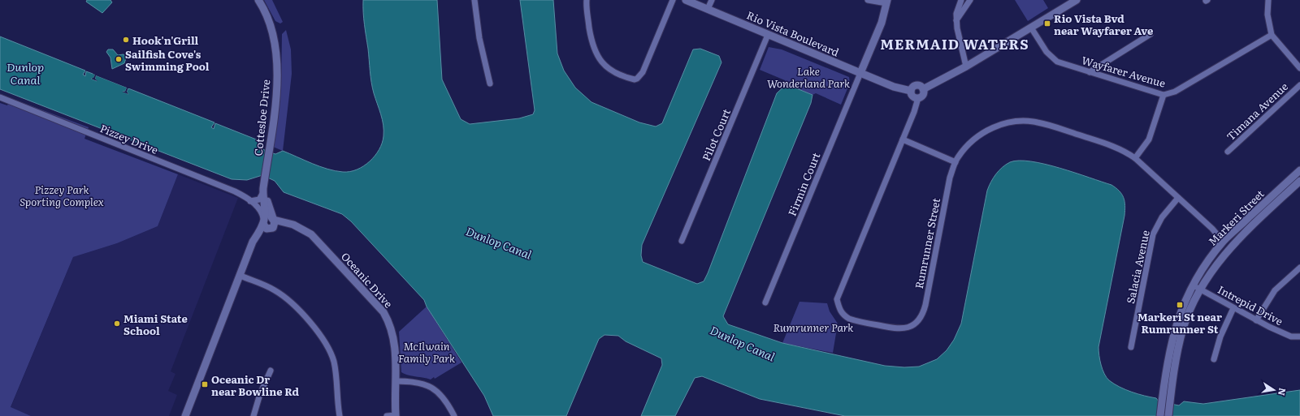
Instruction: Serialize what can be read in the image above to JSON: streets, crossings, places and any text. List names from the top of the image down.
{
  "streets": {
    "street": [
      "Rio Vista Boulevard",
      "Wayfarer Avenue",
      "Timana Avenue",
      "Cottesloe Drive",
      "Pilot Court",
      "Pizzey Drive",
      "Firmin Court",
      "Markeri Street",
      "Rumrunner Street",
      "Salacia Avenue",
      "Oceanic Drive",
      "Intrepid Drive"
    ]
  },
  "crossings": [
    ["Rio Vista Boulevard", "Pilot Court"],
    ["Rio Vista Boulevard", "Firmin Court"],
    ["Rio Vista Boulevard", "Rumrunner Street"],
    ["Cottesloe Drive", "Pizzey Drive"],
    ["Cottesloe Drive", "Oceanic Drive"],
    ["Pizzey Drive", "Oceanic Drive"],
    ["Markeri Street", "Rumrunner Street"],
    ["Markeri Street", "Intrepid Drive"],
    ["Rumrunner Street", "Salacia Avenue"]
  ],
  "districts": ["MERMAID WATERS"],
  "water": ["Dunlop Canal"],
  "parks": [
    "Lake Wonderland Park",
    "Pizzey Park Sporting Complex",
    "Rumrunner Park",
    "McIlwain Family Park"
  ],
  "places": {
    "transit": ["Rio Vista Bvd near Wayfarer Ave", "Markeri St near Rumrunner St", "Oceanic Dr near Bowline Rd"],
    "other": ["Hook'n'Grill", "Sailfish Cove's Swimming Pool", "Miami State School"]
  },
  "north": "right"
}
